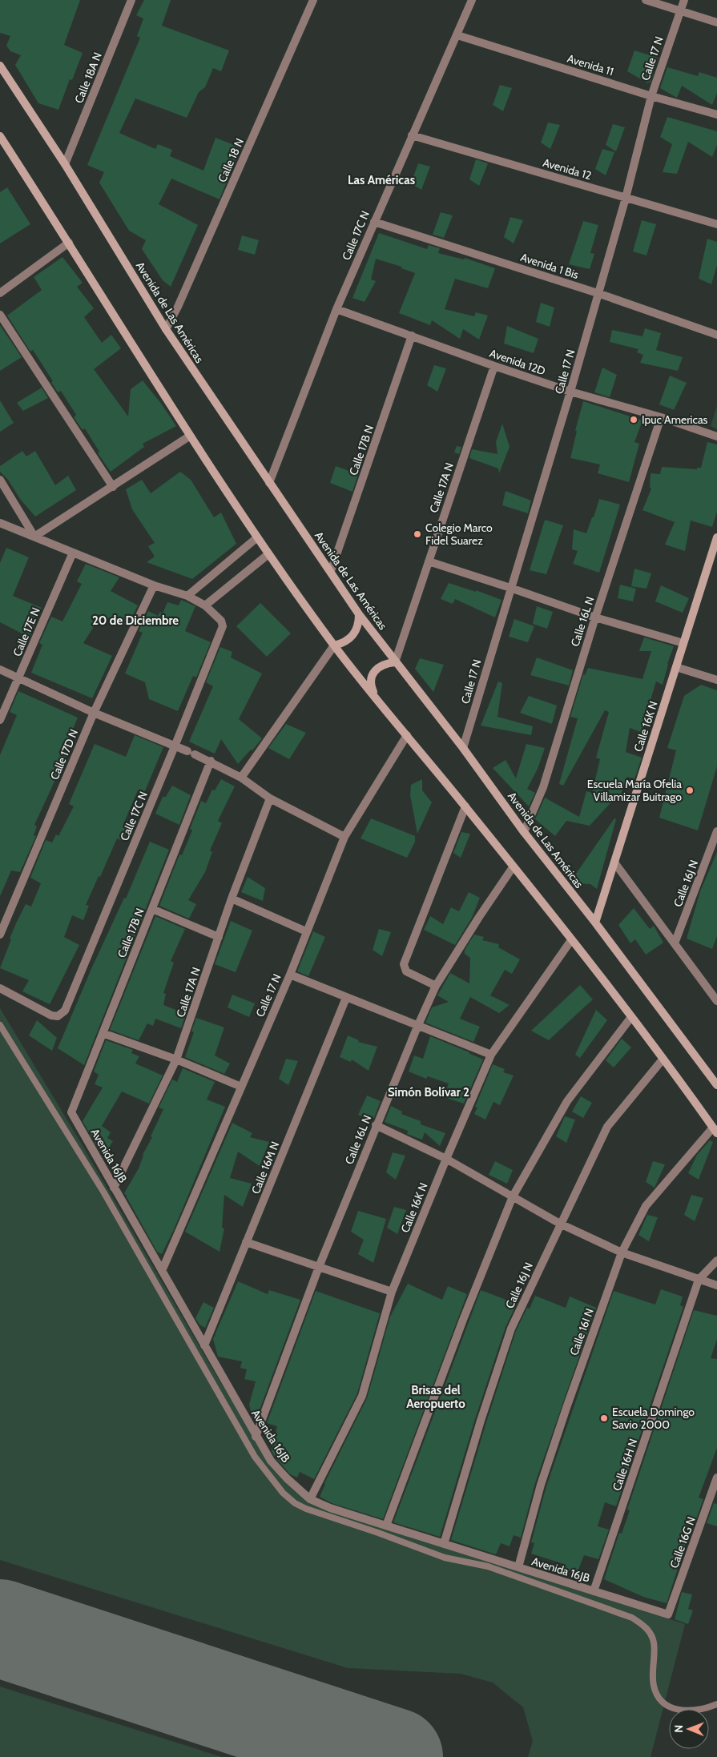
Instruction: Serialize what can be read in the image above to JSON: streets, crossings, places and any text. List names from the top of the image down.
{
  "streets": {
    "main road": ["Avenida de Las Américas", "Calle 16K N"],
    "street": [
      "Calle 17 N",
      "Avenida 11",
      "Calle 18A N",
      "Calle 18 N",
      "Avenida 12",
      "Calle 17C N",
      "Avenida 1 Bis",
      "Avenida 12D",
      "Calle 17B N",
      "Calle 17A N",
      "Calle 16L N",
      "Calle 17E N",
      "Calle 17D N",
      "Calle 16J N",
      "Avenida 16JB",
      "Calle 16M N",
      "Calle 16I N",
      "Calle 16H N",
      "Calle 16G N"
    ]
  },
  "crossings": [
    ["Calle 17 N", "Avenida 11"],
    ["Calle 17 N", "Avenida 12"],
    ["Calle 17 N", "Avenida 1 Bis"],
    ["Calle 17 N", "Avenida de Las Américas"],
    ["Calle 17 N", "Avenida 12D"],
    ["Calle 17 N", "Avenida 16JB"],
    ["Avenida 11", "Calle 17C N"],
    ["Calle 18A N", "Avenida de Las Américas"],
    ["Calle 18 N", "Avenida de Las Américas"],
    ["Avenida 12", "Calle 17C N"],
    ["Calle 17C N", "Avenida 1 Bis"],
    ["Calle 17C N", "Avenida de Las Américas"],
    ["Calle 17C N", "Avenida 12D"],
    ["Avenida de Las Américas", "Calle 17B N"],
    ["Avenida de Las Américas", "Calle 17A N"],
    ["Avenida de Las Américas", "Calle 16L N"],
    ["Avenida de Las Américas", "Calle 16K N"],
    ["Avenida 12D", "Calle 17B N"],
    ["Avenida 12D", "Calle 17A N"],
    ["Avenida 12D", "Calle 16L N"],
    ["Calle 17B N", "Avenida 16JB"],
    ["Calle 17A N", "Avenida 16JB"],
    ["Calle 16L N", "Avenida 16JB"],
    ["Calle 16K N", "Avenida 16JB"],
    ["Calle 16J N", "Avenida 16JB"],
    ["Avenida 16JB", "Calle 16M N"],
    ["Avenida 16JB", "Calle 16I N"],
    ["Avenida 16JB", "Calle 16H N"],
    ["Avenida 16JB", "Calle 16G N"]
  ],
  "districts": [
    "Las Américas",
    "20 de Diciembre",
    "Simón Bolívar 2",
    "Brisas del Aeropuerto"
  ],
  "places": [
    "Ipuc Americas",
    "Colegio Marco Fidel Suarez",
    "Escuela María Ofelia Villamizar Buitrago",
    "Escuela Domingo Savio 2000"
  ],
  "north": "left"
}
